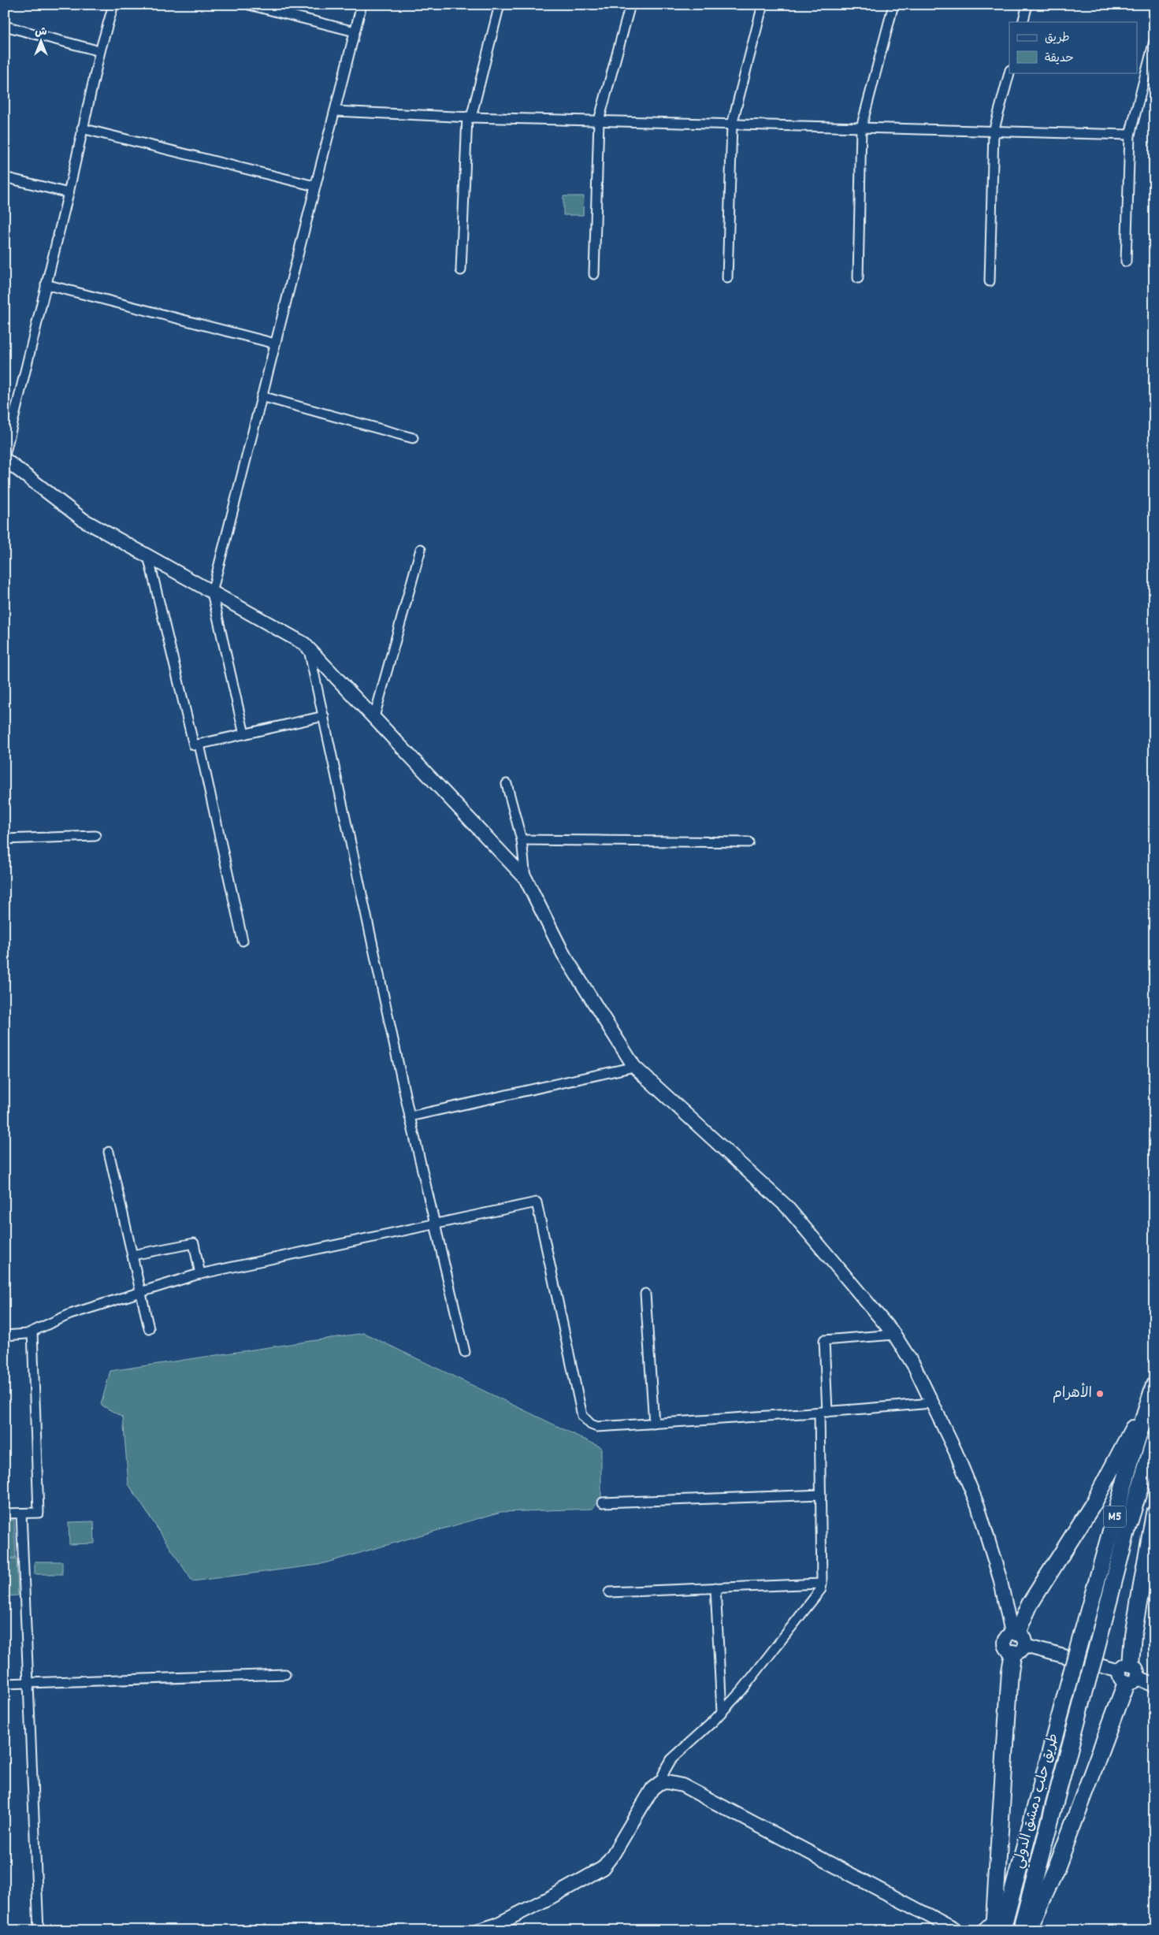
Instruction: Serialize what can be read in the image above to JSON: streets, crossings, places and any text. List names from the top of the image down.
{
  "streets": {
    "highway": ["M5", "طريق حلب دمشق الدولي"]
  },
  "places": ["الأهرام"],
  "legend": ["طريق", "حديقة"],
  "north": "top"
}
